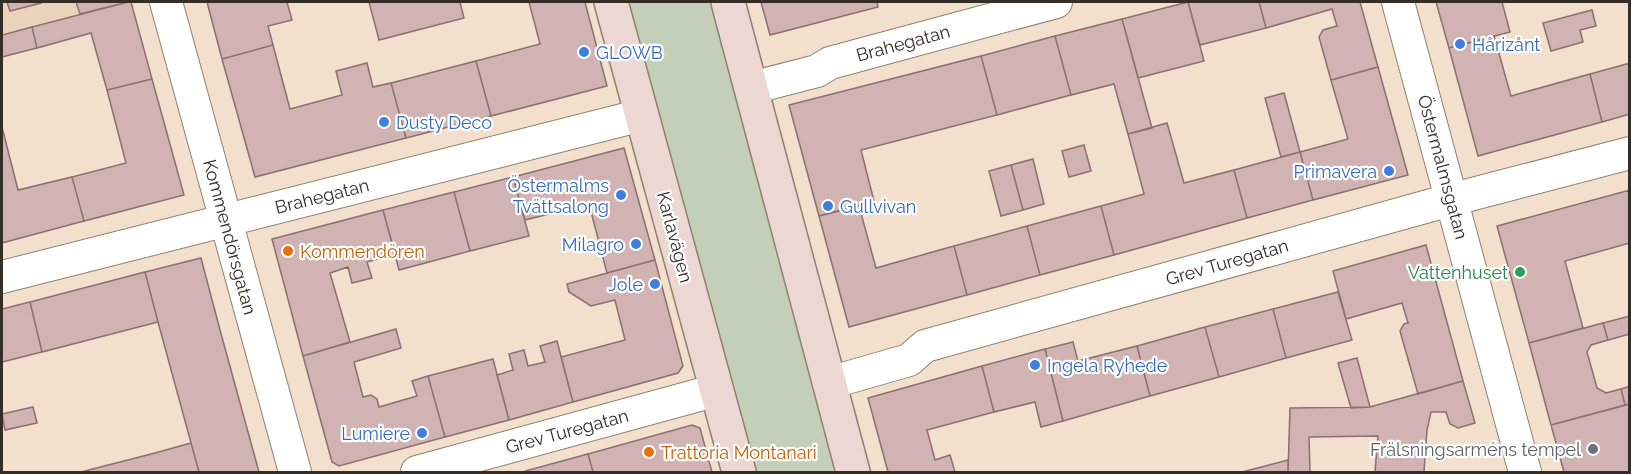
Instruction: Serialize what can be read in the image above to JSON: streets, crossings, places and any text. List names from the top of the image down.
{
  "streets": {
    "street": [
      "Brahegatan",
      "Östermalmsgatan",
      "Kommendörsgatan",
      "Karlavägen",
      "Grev Turegatan"
    ]
  },
  "crossings": [
    ["Brahegatan", "Kommendörsgatan"],
    ["Brahegatan", "Karlavägen"],
    ["Östermalmsgatan", "Grev Turegatan"],
    ["Karlavägen", "Grev Turegatan"]
  ],
  "places": [
    "Hårizånt",
    "GLOWB",
    "Dusty Deco",
    "Primavera",
    "Östermalms Tvättsalong",
    "Gullvivan",
    "Milagro",
    "Kommendören",
    "Vattenhuset",
    "Jole",
    "Ingela Ryhede",
    "Lumiere",
    "Frälsningsarméns tempel",
    "Trattoria Montanari"
  ]
}
